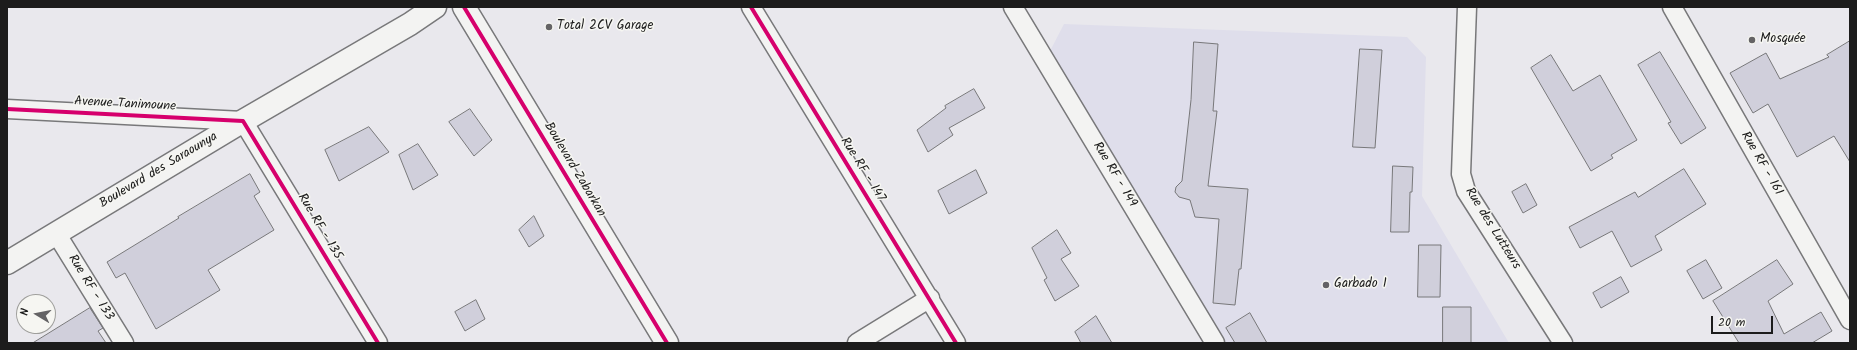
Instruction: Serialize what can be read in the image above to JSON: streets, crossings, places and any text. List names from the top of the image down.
{
  "streets": {
    "main road": ["Boulevard Zabarkan", "Boulevard des Saraounya"],
    "street": [
      "Avenue Tanimoune",
      "Rue RF - 161",
      "Rue RF - 147",
      "Rue RF - 149",
      "Rue RF - 135",
      "Rue des Lutteurs",
      "Rue RF - 133"
    ]
  },
  "crossings": [
    ["Avenue Tanimoune", "Boulevard des Saraounya"],
    ["Avenue Tanimoune", "Rue RF - 135"],
    ["Boulevard des Saraounya", "Rue RF - 135"],
    ["Boulevard des Saraounya", "Rue RF - 133"]
  ],
  "places": ["Total 2CV Garage", "Mosquée", "Garbado 1"],
  "scale_bar": "20 m",
  "north": "left"
}
